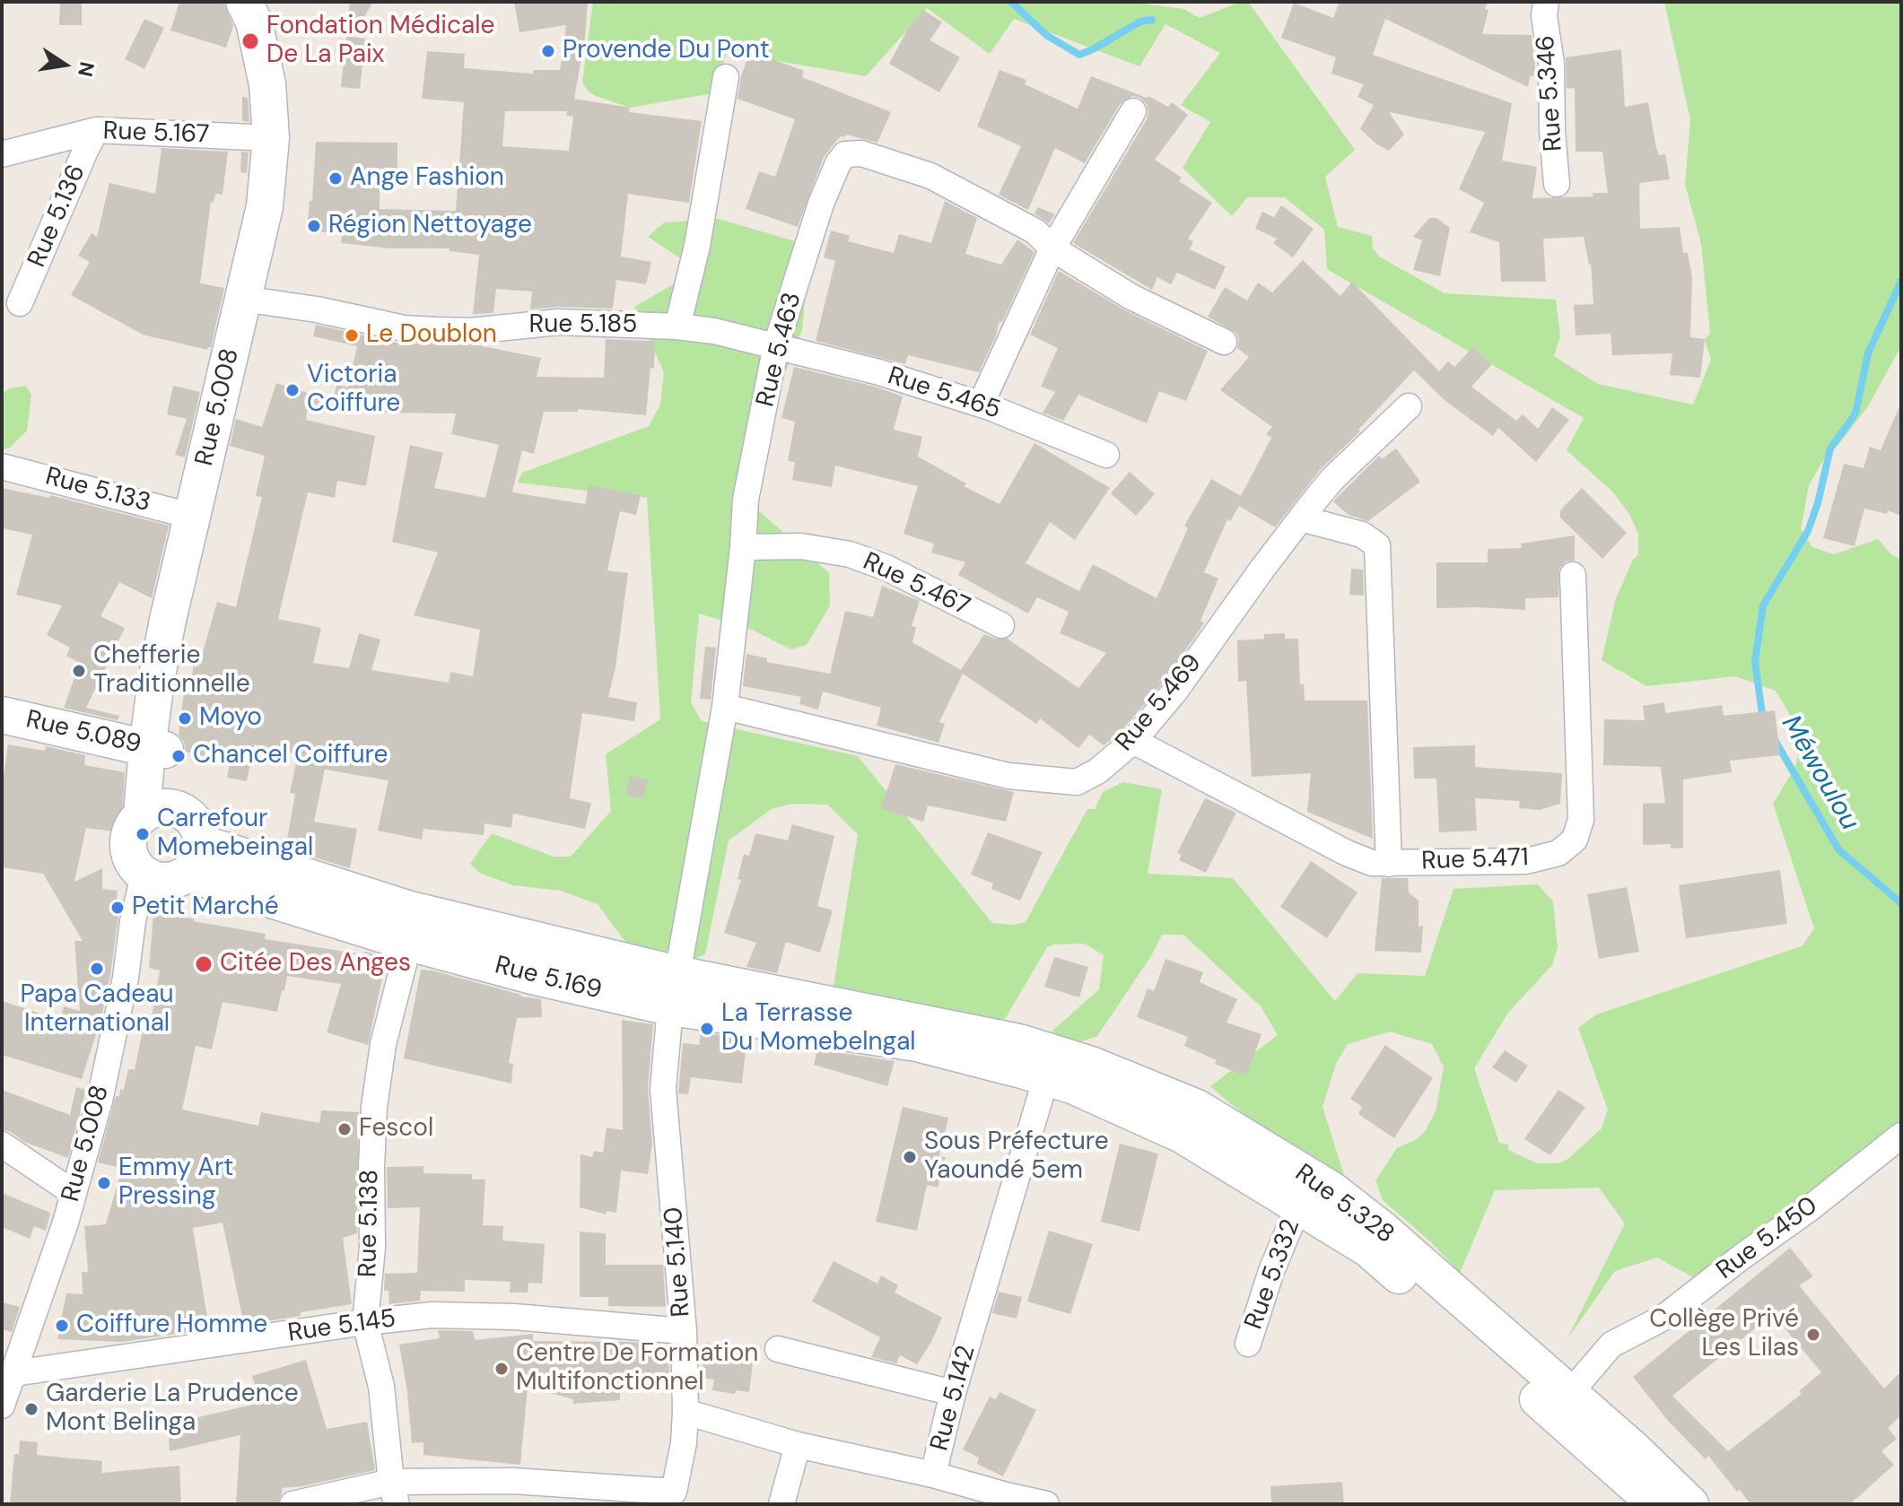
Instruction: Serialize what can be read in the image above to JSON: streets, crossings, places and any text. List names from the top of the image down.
{
  "streets": {
    "main road": [
      "Rue 5.008",
      "Rue 5.089",
      "Rue 5.169",
      "Rue 5.328"
    ],
    "street": [
      "Rue 5.346",
      "Rue 5.167",
      "Rue 5.136",
      "Rue 5.185",
      "Rue 5.463",
      "Rue 5.465",
      "Rue 5.133",
      "Rue 5.467",
      "Rue 5.469",
      "Rue 5.471",
      "Rue 5.138",
      "Rue 5.450",
      "Rue 5.140",
      "Rue 5.332",
      "Rue 5.145",
      "Rue 5.142"
    ]
  },
  "crossings": [
    ["Rue 5.167", "Rue 5.136"],
    ["Rue 5.167", "Rue 5.008"],
    ["Rue 5.185", "Rue 5.463"],
    ["Rue 5.185", "Rue 5.465"],
    ["Rue 5.185", "Rue 5.008"],
    ["Rue 5.463", "Rue 5.465"],
    ["Rue 5.463", "Rue 5.467"],
    ["Rue 5.463", "Rue 5.469"],
    ["Rue 5.463", "Rue 5.169"],
    ["Rue 5.463", "Rue 5.140"],
    ["Rue 5.008", "Rue 5.133"],
    ["Rue 5.008", "Rue 5.089"],
    ["Rue 5.008", "Rue 5.169"],
    ["Rue 5.008", "Rue 5.145"],
    ["Rue 5.469", "Rue 5.471"],
    ["Rue 5.169", "Rue 5.328"],
    ["Rue 5.169", "Rue 5.138"],
    ["Rue 5.169", "Rue 5.140"],
    ["Rue 5.328", "Rue 5.450"],
    ["Rue 5.328", "Rue 5.332"],
    ["Rue 5.328", "Rue 5.142"],
    ["Rue 5.138", "Rue 5.140"],
    ["Rue 5.138", "Rue 5.145"],
    ["Rue 5.140", "Rue 5.145"],
    ["Rue 5.140", "Rue 5.142"]
  ],
  "water": ["Méwoulou"],
  "places": [
    "Fondation Médicale De La Paix",
    "Provende Du Pont",
    "Ange Fashion",
    "Région Nettoyage",
    "Le Doublon",
    "Victoria Coiffure",
    "Chefferie Traditionnelle",
    "Moyo",
    "Chancel Coiffure",
    "Carrefour Momebeingal",
    "Petit Marché",
    "Citée Des Anges",
    "Papa Cadeau International",
    "La Terrasse Du Momebelngal",
    "Fescol",
    "Sous Préfecture Yaoundé 5em",
    "Emmy Art Pressing",
    "Coiffure Homme",
    "Collège Privé Les Lilas",
    "Centre De Formation Multifonctionnel",
    "Garderie La Prudence Mont Belinga"
  ],
  "north": "right"
}
